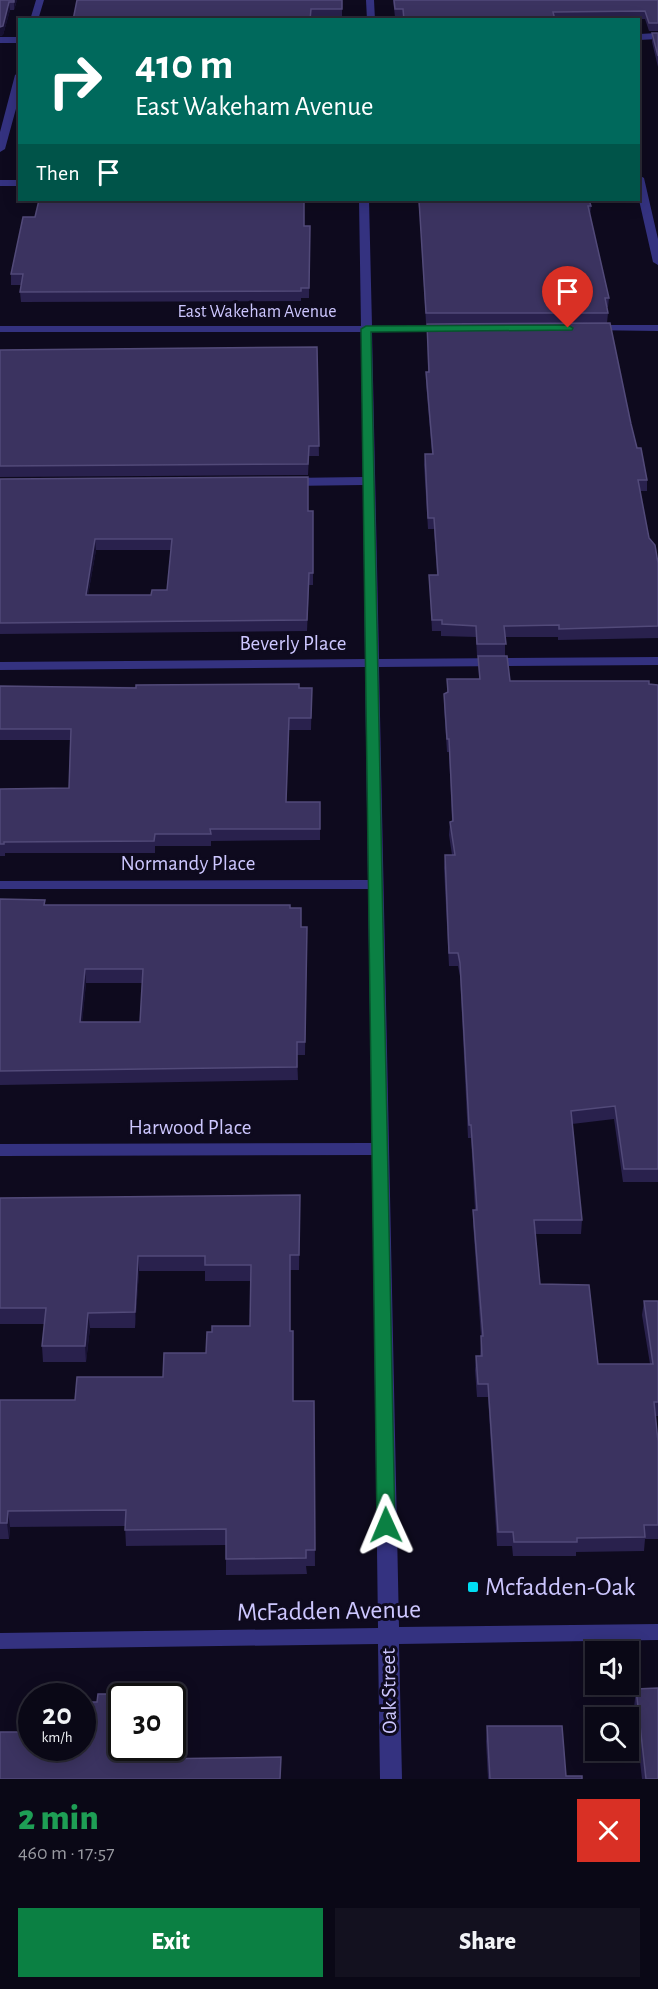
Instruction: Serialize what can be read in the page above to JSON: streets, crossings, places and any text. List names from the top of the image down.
{
  "streets": {
    "street": [
      "East Wakeham Avenue",
      "Beverly Place",
      "Normandy Place",
      "Harwood Place",
      "McFadden Avenue",
      "Oak Street"
    ]
  },
  "crossings": [
    ["East Wakeham Avenue", "Oak Street"],
    ["Beverly Place", "Oak Street"],
    ["Normandy Place", "Oak Street"],
    ["Harwood Place", "Oak Street"],
    ["McFadden Avenue", "Oak Street"]
  ],
  "places": {
    "transit": ["Mcfadden-Oak"]
  },
  "page": {
    "turn": ["410 m", "East Wakeham Avenue"],
    "then": "Then",
    "speed": "20 km/h",
    "limit": "30",
    "heading": ["2 min", "460 m · 17:57"],
    "buttons": ["Exit", "Share"]
  }
}
